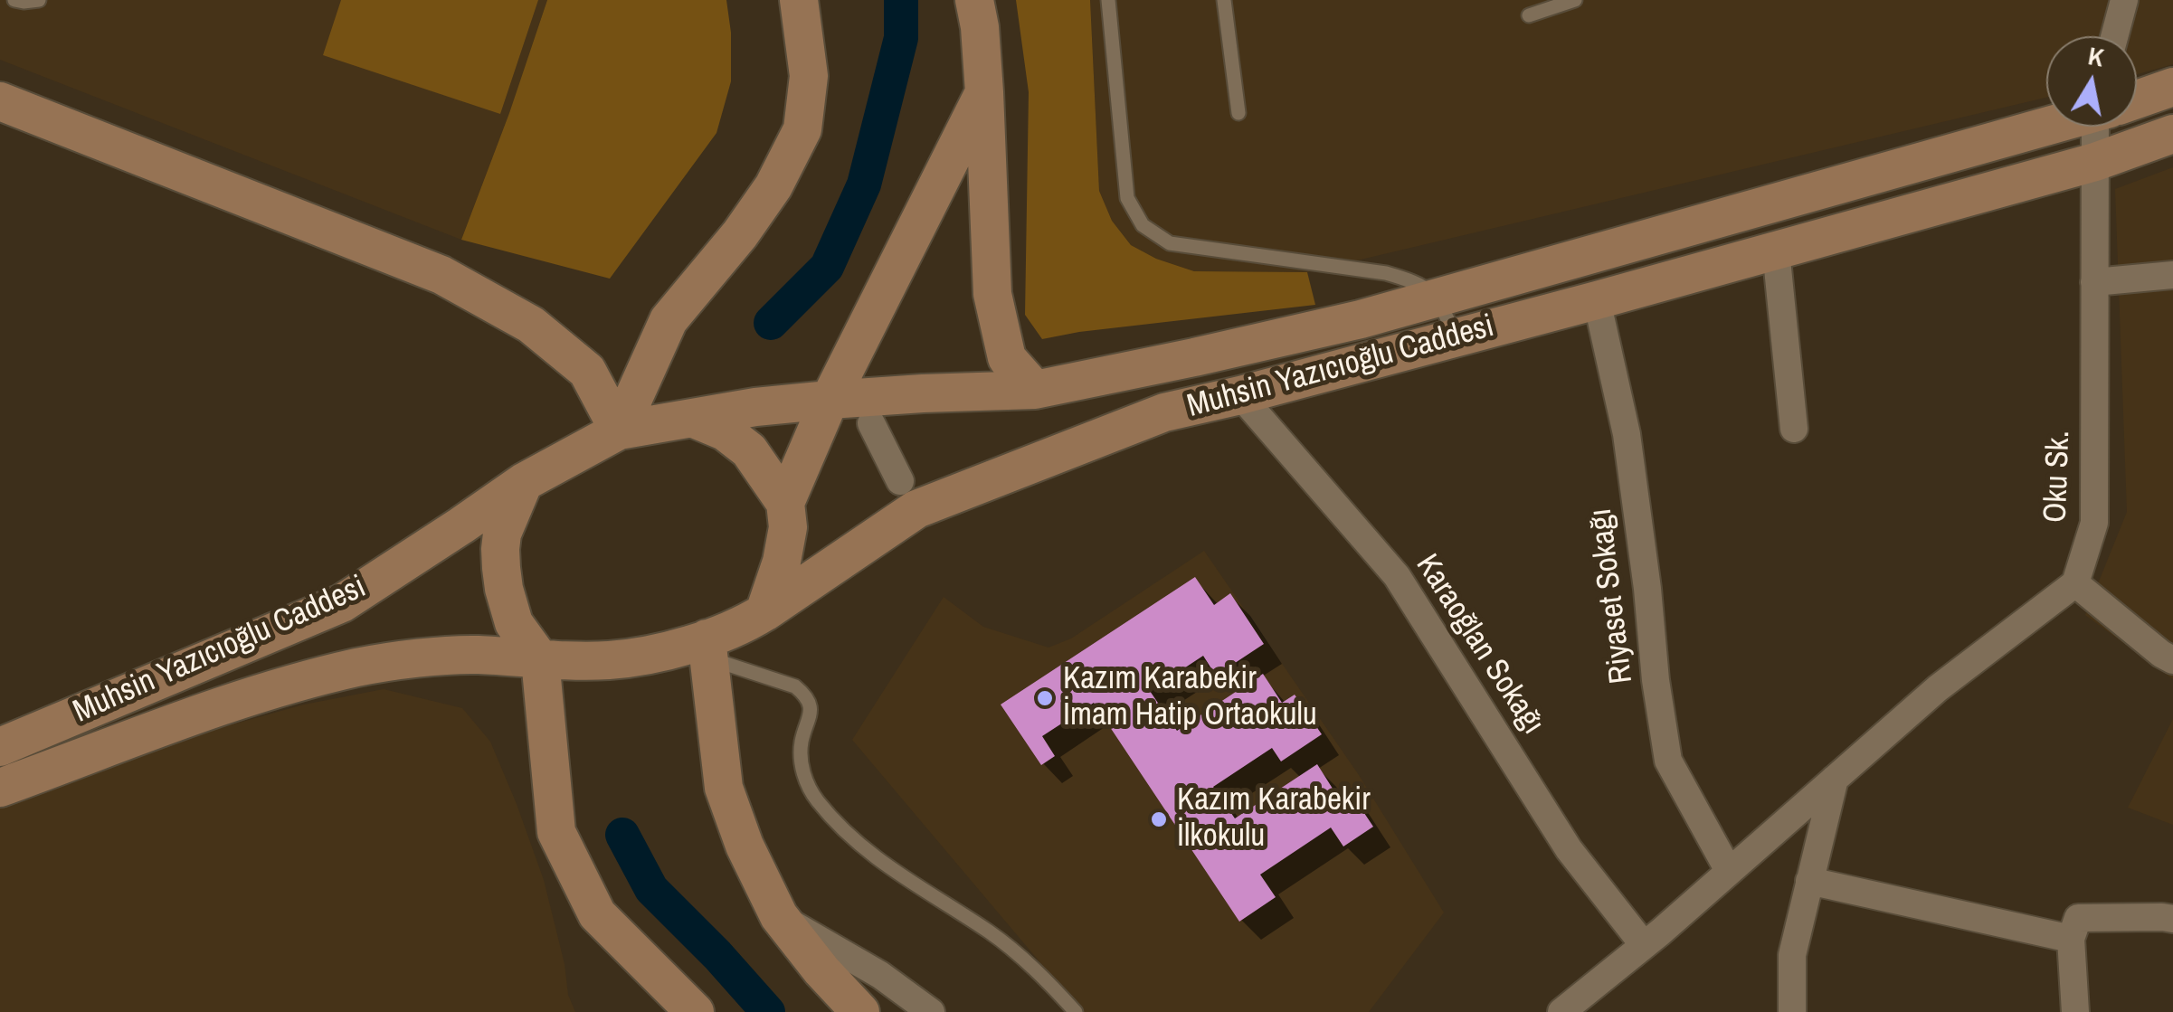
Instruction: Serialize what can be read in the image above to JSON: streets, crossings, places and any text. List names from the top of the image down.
{
  "streets": {
    "street": [
      "Muhsin Yazıcıoğlu Caddesi",
      "Oku Sk.",
      "Riyaset Sokağı",
      "Karaoğlan Sokağı"
    ]
  },
  "crossings": [
    ["Muhsin Yazıcıoğlu Caddesi", "Oku Sk."],
    ["Muhsin Yazıcıoğlu Caddesi", "Riyaset Sokağı"],
    ["Muhsin Yazıcıoğlu Caddesi", "Karaoğlan Sokağı"]
  ],
  "places": ["Kazım Karabekir İmam Hatip Ortaokulu", "Kazım Karabekir İlkokulu"],
  "north": "top"
}
